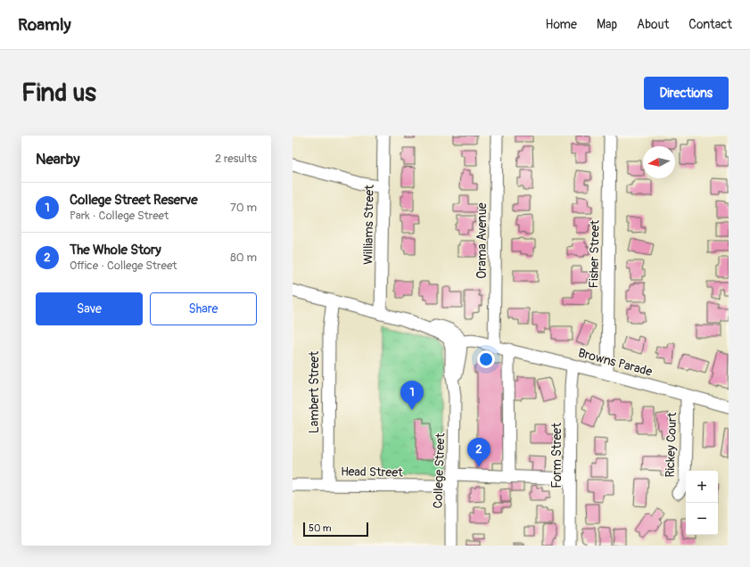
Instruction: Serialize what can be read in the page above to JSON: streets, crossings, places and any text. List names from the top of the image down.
{
  "streets": {
    "street": [
      "Williams Street",
      "Orama Avenue",
      "Fisher Street",
      "Browns Parade",
      "Lambert Street",
      "Rickey Court",
      "Form Street",
      "College Street",
      "Head Street"
    ]
  },
  "crossings": [
    ["Orama Avenue", "Browns Parade"],
    ["Fisher Street", "Browns Parade"],
    ["Browns Parade", "Rickey Court"],
    ["Browns Parade", "Form Street"],
    ["Browns Parade", "College Street"],
    ["Lambert Street", "Head Street"],
    ["Form Street", "Head Street"],
    ["College Street", "Head Street"]
  ],
  "scale_bar": "50 m",
  "north": "left",
  "page": {
    "header": "Roamly",
    "nav": [
      "Home",
      "Map",
      "About",
      "Contact"
    ],
    "buttons": [
      "Directions",
      ["Save", "Share"]
    ],
    "title": "Find us",
    "heading": ["Nearby", "2 results"],
    "list": [
      {
        "mark": "1",
        "name": "College Street Reserve",
        "note": "Park · College Street",
        "value": "70 m"
      },
      {
        "mark": "2",
        "name": "The Whole Story",
        "note": "Office · College Street",
        "value": "80 m"
      }
    ],
    "pins": ["1", "2"],
    "map_buttons": ["+", "−"],
    "scale": "50 m"
  }
}
